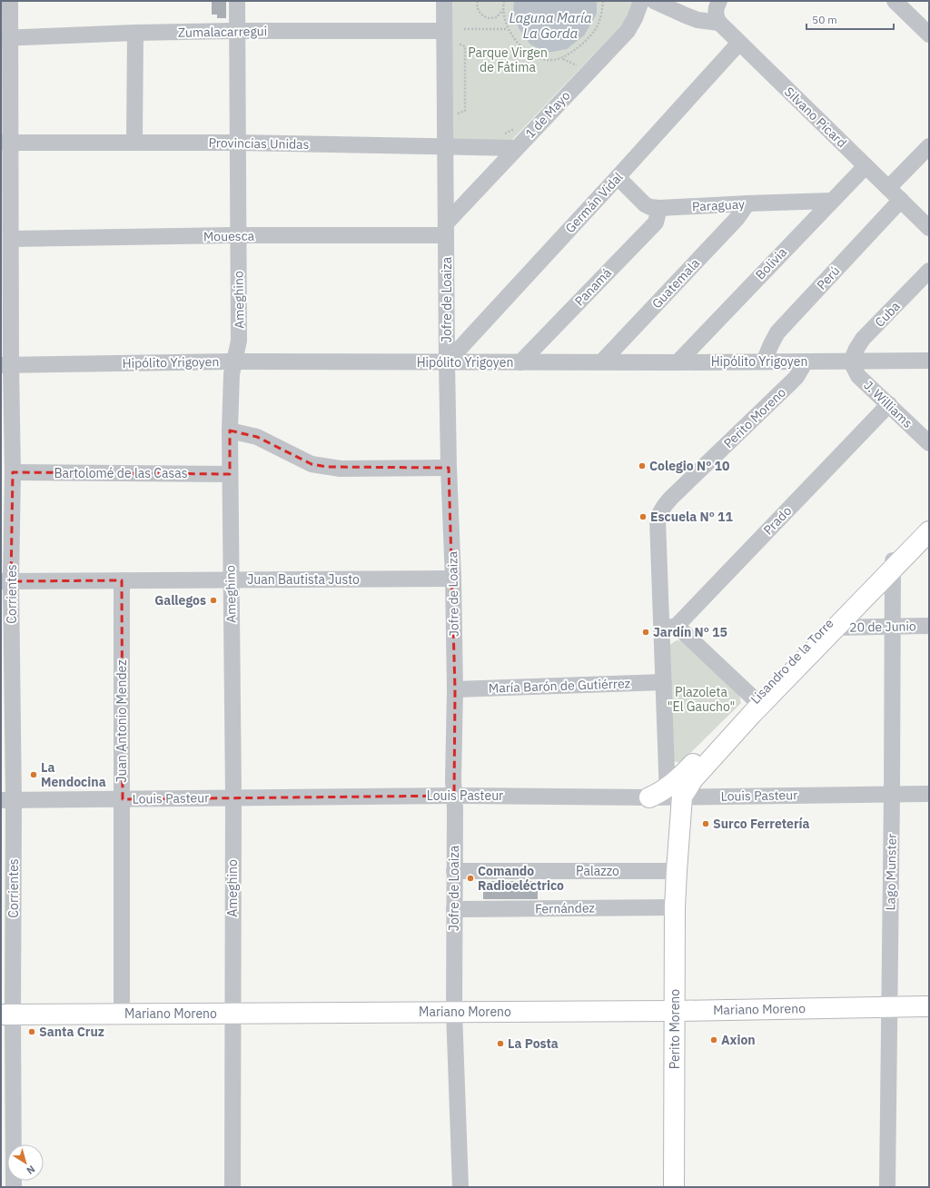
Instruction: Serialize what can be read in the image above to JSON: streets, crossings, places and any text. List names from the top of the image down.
{
  "streets": {
    "main road": ["Perito Moreno", "Lisandro de la Torre", "Mariano Moreno"],
    "street": [
      "Zumalacarregui",
      "1 de Mayo",
      "Silvano Picard",
      "Provincias Unidas",
      "Germán Vidal",
      "Paraguay",
      "Mouesca",
      "Bolivia",
      "Perú",
      "Guatemala",
      "Panamá",
      "Ameghino",
      "Jofre de Loaiza",
      "Cuba",
      "Hipólito Yrigoyen",
      "J. Williams",
      "Bartolomé de las Casas",
      "Prado",
      "Juan Bautista Justo",
      "Corrientes",
      "20 de Junio",
      "María Barón de Gutiérrez",
      "Juan Antonio Mendez",
      "Louis Pasteur",
      "Palazzo",
      "Lago Munster",
      "Fernández"
    ]
  },
  "crossings": [
    ["Zumalacarregui", "Ameghino"],
    ["Zumalacarregui", "Jofre de Loaiza"],
    ["Zumalacarregui", "Corrientes"],
    ["1 de Mayo", "Provincias Unidas"],
    ["1 de Mayo", "Mouesca"],
    ["1 de Mayo", "Jofre de Loaiza"],
    ["Silvano Picard", "Germán Vidal"],
    ["Silvano Picard", "Bolivia"],
    ["Silvano Picard", "Perú"],
    ["Provincias Unidas", "Ameghino"],
    ["Provincias Unidas", "Jofre de Loaiza"],
    ["Provincias Unidas", "Corrientes"],
    ["Germán Vidal", "Paraguay"],
    ["Germán Vidal", "Jofre de Loaiza"],
    ["Germán Vidal", "Hipólito Yrigoyen"],
    ["Paraguay", "Bolivia"],
    ["Paraguay", "Guatemala"],
    ["Paraguay", "Panamá"],
    ["Mouesca", "Ameghino"],
    ["Mouesca", "Jofre de Loaiza"],
    ["Mouesca", "Corrientes"],
    ["Bolivia", "Hipólito Yrigoyen"],
    ["Perú", "Hipólito Yrigoyen"],
    ["Guatemala", "Hipólito Yrigoyen"],
    ["Panamá", "Hipólito Yrigoyen"],
    ["Ameghino", "Hipólito Yrigoyen"],
    ["Ameghino", "Bartolomé de las Casas"],
    ["Ameghino", "Juan Bautista Justo"],
    ["Ameghino", "Louis Pasteur"],
    ["Ameghino", "Mariano Moreno"],
    ["Jofre de Loaiza", "Hipólito Yrigoyen"],
    ["Jofre de Loaiza", "Juan Bautista Justo"],
    ["Jofre de Loaiza", "María Barón de Gutiérrez"],
    ["Jofre de Loaiza", "Louis Pasteur"],
    ["Jofre de Loaiza", "Palazzo"],
    ["Jofre de Loaiza", "Fernández"],
    ["Jofre de Loaiza", "Mariano Moreno"],
    ["Cuba", "Hipólito Yrigoyen"],
    ["Cuba", "J. Williams"],
    ["Hipólito Yrigoyen", "J. Williams"],
    ["Hipólito Yrigoyen", "Perito Moreno"],
    ["Hipólito Yrigoyen", "Corrientes"],
    ["J. Williams", "Prado"],
    ["Perito Moreno", "Prado"],
    ["Perito Moreno", "Lisandro de la Torre"],
    ["Perito Moreno", "María Barón de Gutiérrez"],
    ["Perito Moreno", "Louis Pasteur"],
    ["Perito Moreno", "Palazzo"],
    ["Perito Moreno", "Fernández"],
    ["Perito Moreno", "Mariano Moreno"],
    ["Bartolomé de las Casas", "Corrientes"],
    ["Juan Bautista Justo", "Corrientes"],
    ["Juan Bautista Justo", "Juan Antonio Mendez"],
    ["Corrientes", "Louis Pasteur"],
    ["Corrientes", "Mariano Moreno"],
    ["20 de Junio", "Lisandro de la Torre"],
    ["20 de Junio", "Lago Munster"],
    ["Lisandro de la Torre", "Louis Pasteur"],
    ["Lisandro de la Torre", "Lago Munster"],
    ["Juan Antonio Mendez", "Louis Pasteur"],
    ["Juan Antonio Mendez", "Mariano Moreno"],
    ["Louis Pasteur", "Lago Munster"],
    ["Lago Munster", "Mariano Moreno"]
  ],
  "water": ["Laguna María La Gorda"],
  "parks": ["Parque Virgen de Fátima", "Plazoleta \"El Gaucho\""],
  "places": [
    "Colegio Nº 10",
    "Escuela Nº 11",
    "Gallegos",
    "Jardín Nº 15",
    "La Mendocina",
    "Surco Ferretería",
    "Comando Radioeléctrico",
    "Santa Cruz",
    "Axion",
    "La Posta"
  ],
  "scale_bar": "50 m",
  "north": "bottom right"
}
